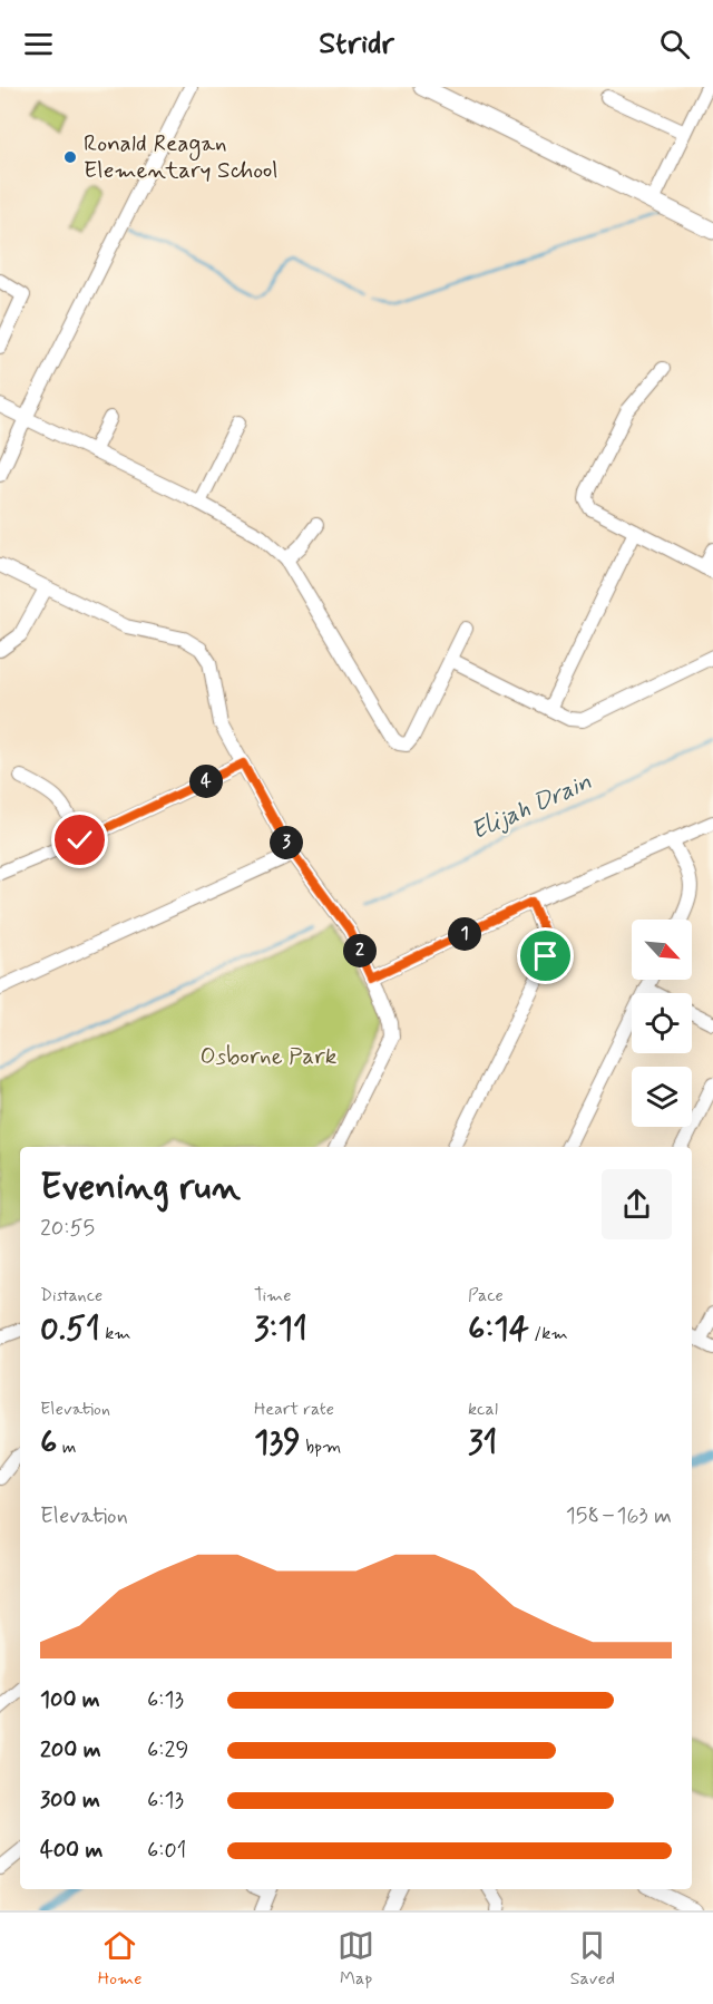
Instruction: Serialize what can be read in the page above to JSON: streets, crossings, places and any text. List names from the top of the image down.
{
  "water": ["Elijah Drain"],
  "parks": ["Osborne Park"],
  "places": ["Ronald Reagan Elementary School"],
  "north": "bottom right",
  "page": {
    "header": "Stridr",
    "pins": [
      "4",
      "3",
      "1",
      "2"
    ],
    "heading": ["Evening run", "20:55"],
    "stats": [
      ["Distance", "0.51 km"],
      ["Time", "3:11"],
      ["Pace", "6:14 /km"],
      ["Elevation", "6 m"],
      ["Heart rate", "139 bpm"],
      ["kcal", "31"]
    ],
    "chart": ["Elevation", "158–163 m"],
    "list": [
      {
        "name": "100 m",
        "note": "6:13"
      },
      {
        "name": "200 m",
        "note": "6:29"
      },
      {
        "name": "300 m",
        "note": "6:13"
      },
      {
        "name": "400 m",
        "note": "6:01"
      }
    ],
    "tabs": ["Home", "Map", "Saved"]
  }
}
